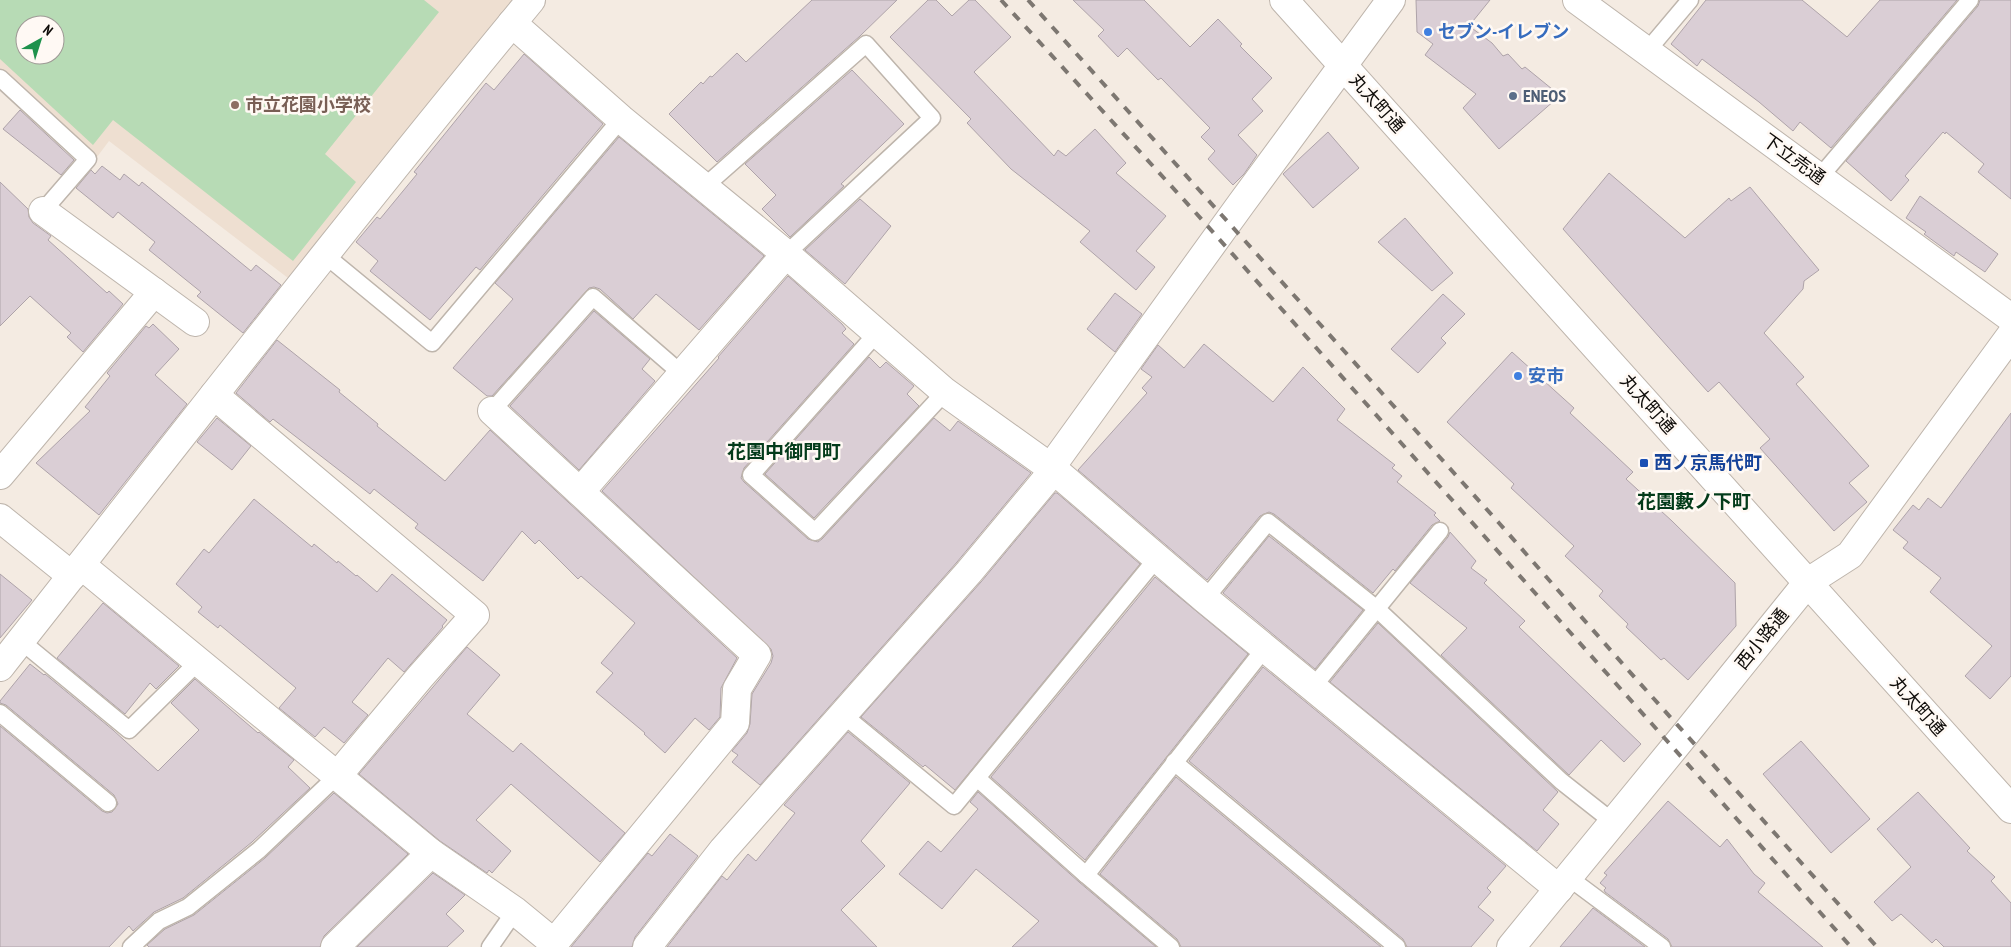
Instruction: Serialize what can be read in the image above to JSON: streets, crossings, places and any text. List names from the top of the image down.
{
  "streets": {
    "street": ["丸太町通", "下立売通", "西小路通"]
  },
  "crossings": [
    ["丸太町通", "西小路通"]
  ],
  "districts": ["花園中御門町", "花園藪ノ下町"],
  "places": {
    "other": [
      "セブン-イレブン",
      "ENEOS",
      "市立花園小学校",
      "安市"
    ],
    "transit": ["西ノ京馬代町"]
  },
  "north": "top right"
}
